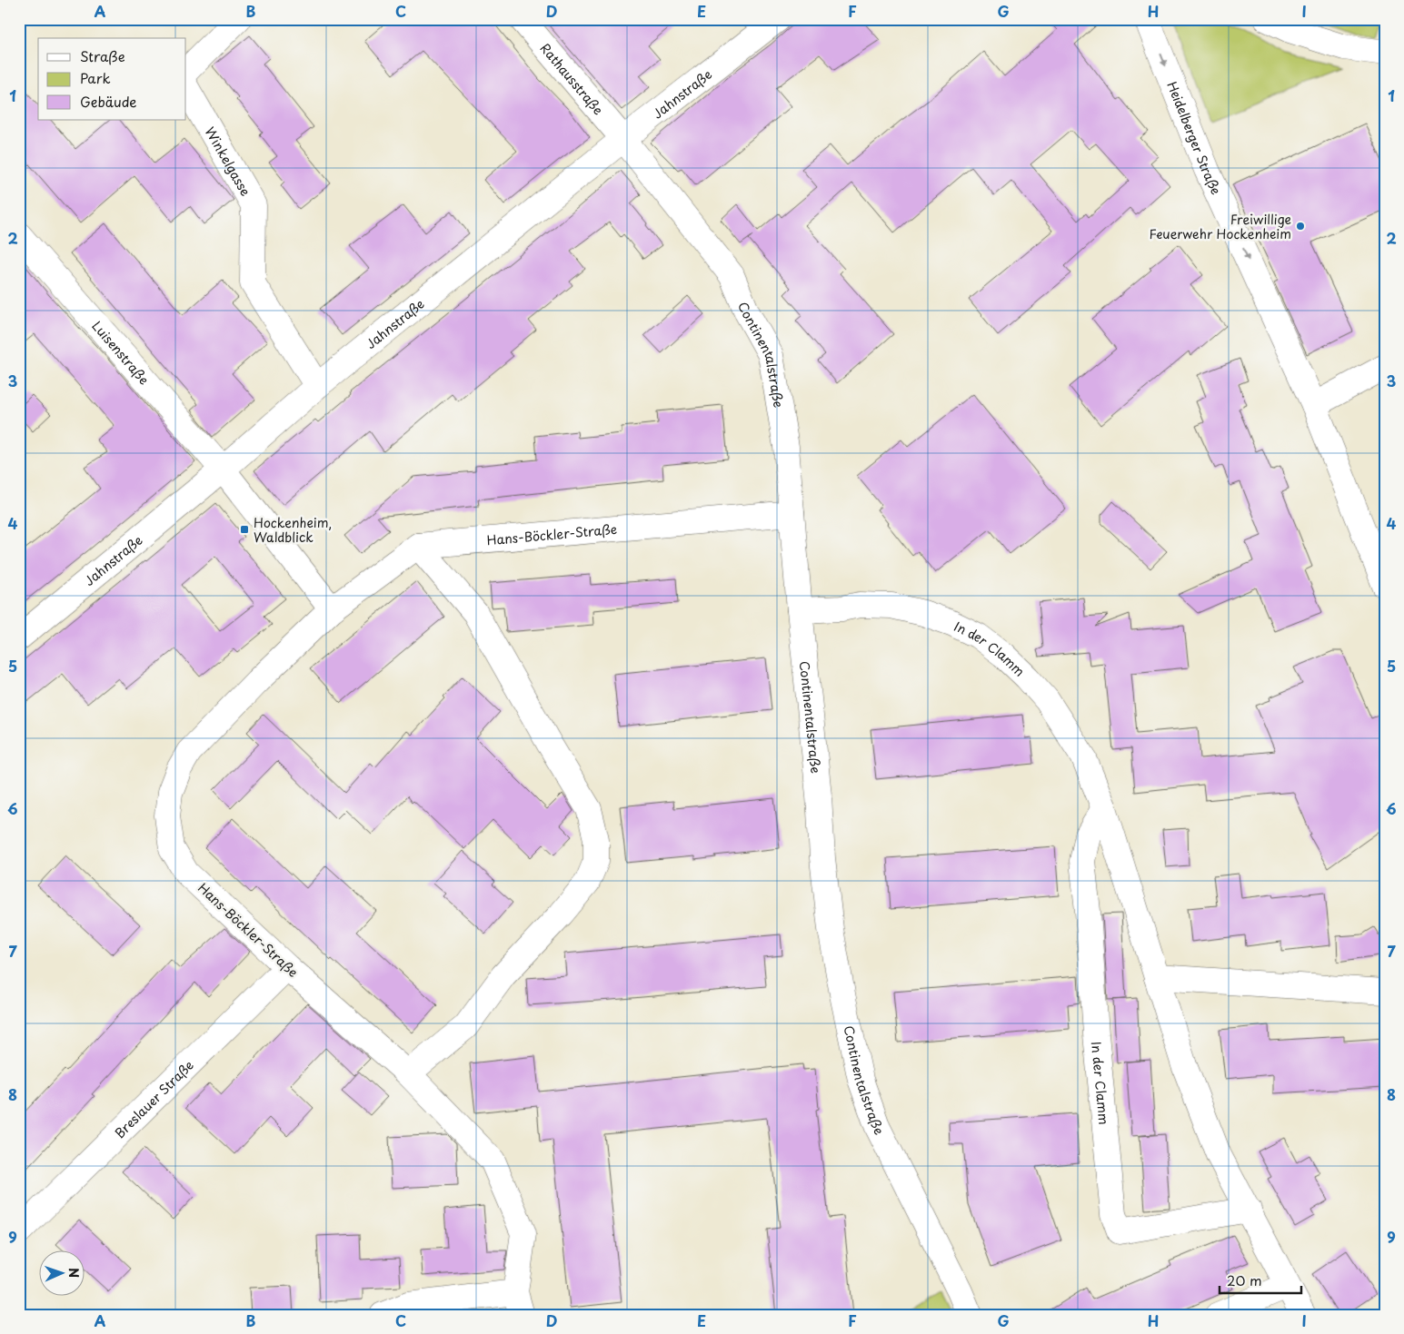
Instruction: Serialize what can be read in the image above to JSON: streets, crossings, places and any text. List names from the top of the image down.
{
  "streets": {
    "street": [
      "Rathausstraße",
      "Jahnstraße",
      "Heidelberger Straße",
      "Winkelgasse",
      "Luisenstraße",
      "Continentalstraße",
      "Hans-Böckler-Straße",
      "In der Clamm",
      "Breslauer Straße"
    ]
  },
  "crossings": [
    ["Rathausstraße", "Jahnstraße"],
    ["Rathausstraße", "Continentalstraße"],
    ["Jahnstraße", "Winkelgasse"],
    ["Jahnstraße", "Luisenstraße"],
    ["Jahnstraße", "Continentalstraße"],
    ["Continentalstraße", "Hans-Böckler-Straße"],
    ["Continentalstraße", "In der Clamm"],
    ["Hans-Böckler-Straße", "Breslauer Straße"]
  ],
  "one_way": ["Heidelberger Straße"],
  "places": {
    "other": ["Freiwillige Feuerwehr Hockenheim"],
    "transit": ["Hockenheim, Waldblick"]
  },
  "legend": ["Straße", "Park", "Gebäude"],
  "scale_bar": "20 m",
  "north": "right",
  "grid": {
    "columns": [
      "A",
      "B",
      "C",
      "D",
      "E",
      "F",
      "G",
      "H",
      "I"
    ],
    "rows": [
      "1",
      "2",
      "3",
      "4",
      "5",
      "6",
      "7",
      "8",
      "9"
    ]
  }
}
